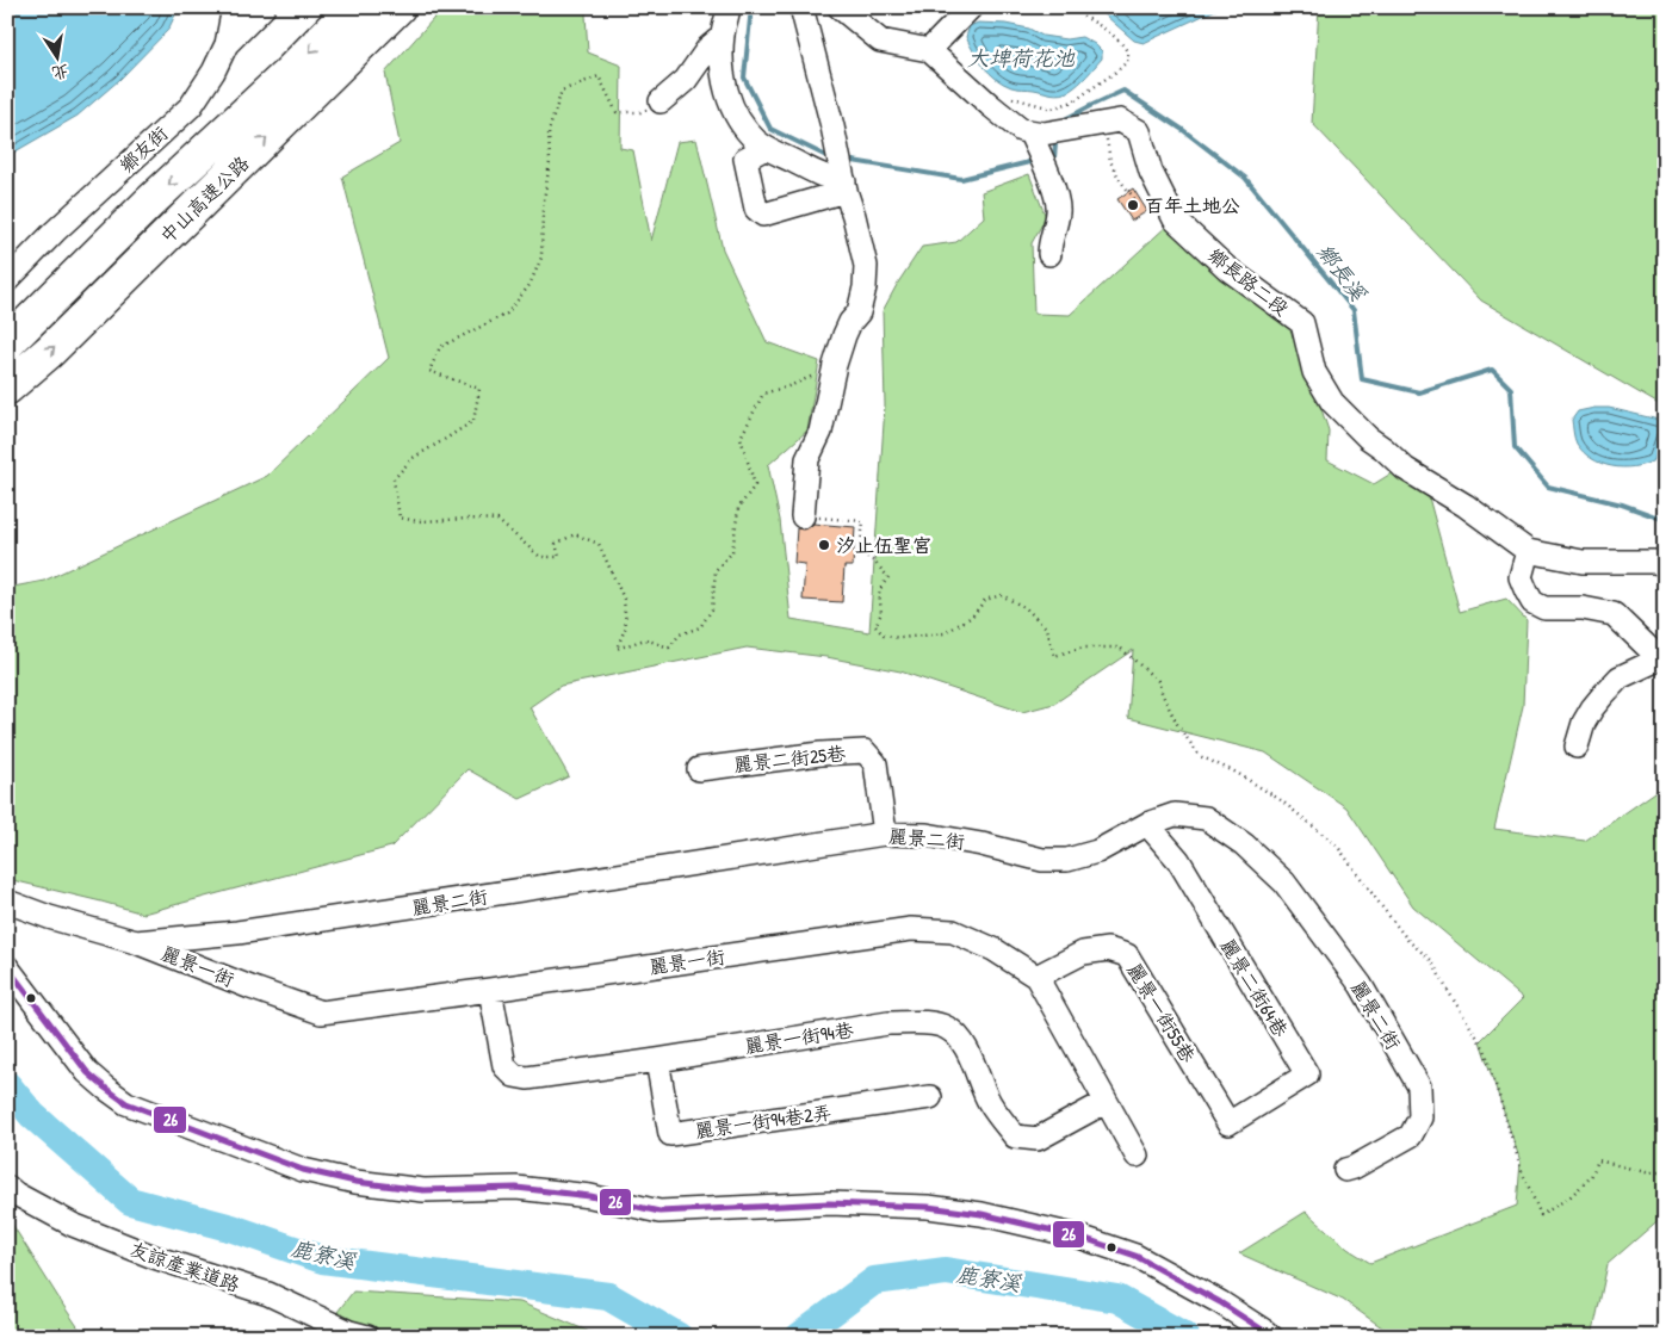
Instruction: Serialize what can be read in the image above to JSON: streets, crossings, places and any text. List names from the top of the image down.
{
  "streets": {
    "highway": ["中山高速公路"],
    "street": [
      "鄉友街",
      "鄉長路二段",
      "麗景二街25巷",
      "麗景二街",
      "麗景一街",
      "麗景二街64巷",
      "麗景一街55巷",
      "麗景一街94巷",
      "麗景一街94巷2弄",
      "友諒產業道路"
    ]
  },
  "crossings": [
    ["麗景二街25巷", "麗景二街"],
    ["麗景二街", "麗景一街"],
    ["麗景二街", "麗景二街64巷"],
    ["麗景一街", "麗景一街55巷"],
    ["麗景一街", "麗景一街94巷"],
    ["麗景二街64巷", "麗景一街55巷"],
    ["麗景一街94巷", "麗景一街94巷2弄"]
  ],
  "water": ["大埤荷花池", "鄉長溪", "鹿寮溪"],
  "places": ["百年土地公", "汐止伍聖宮"],
  "lines": ["transit line 26"],
  "north": "bottom"
}
